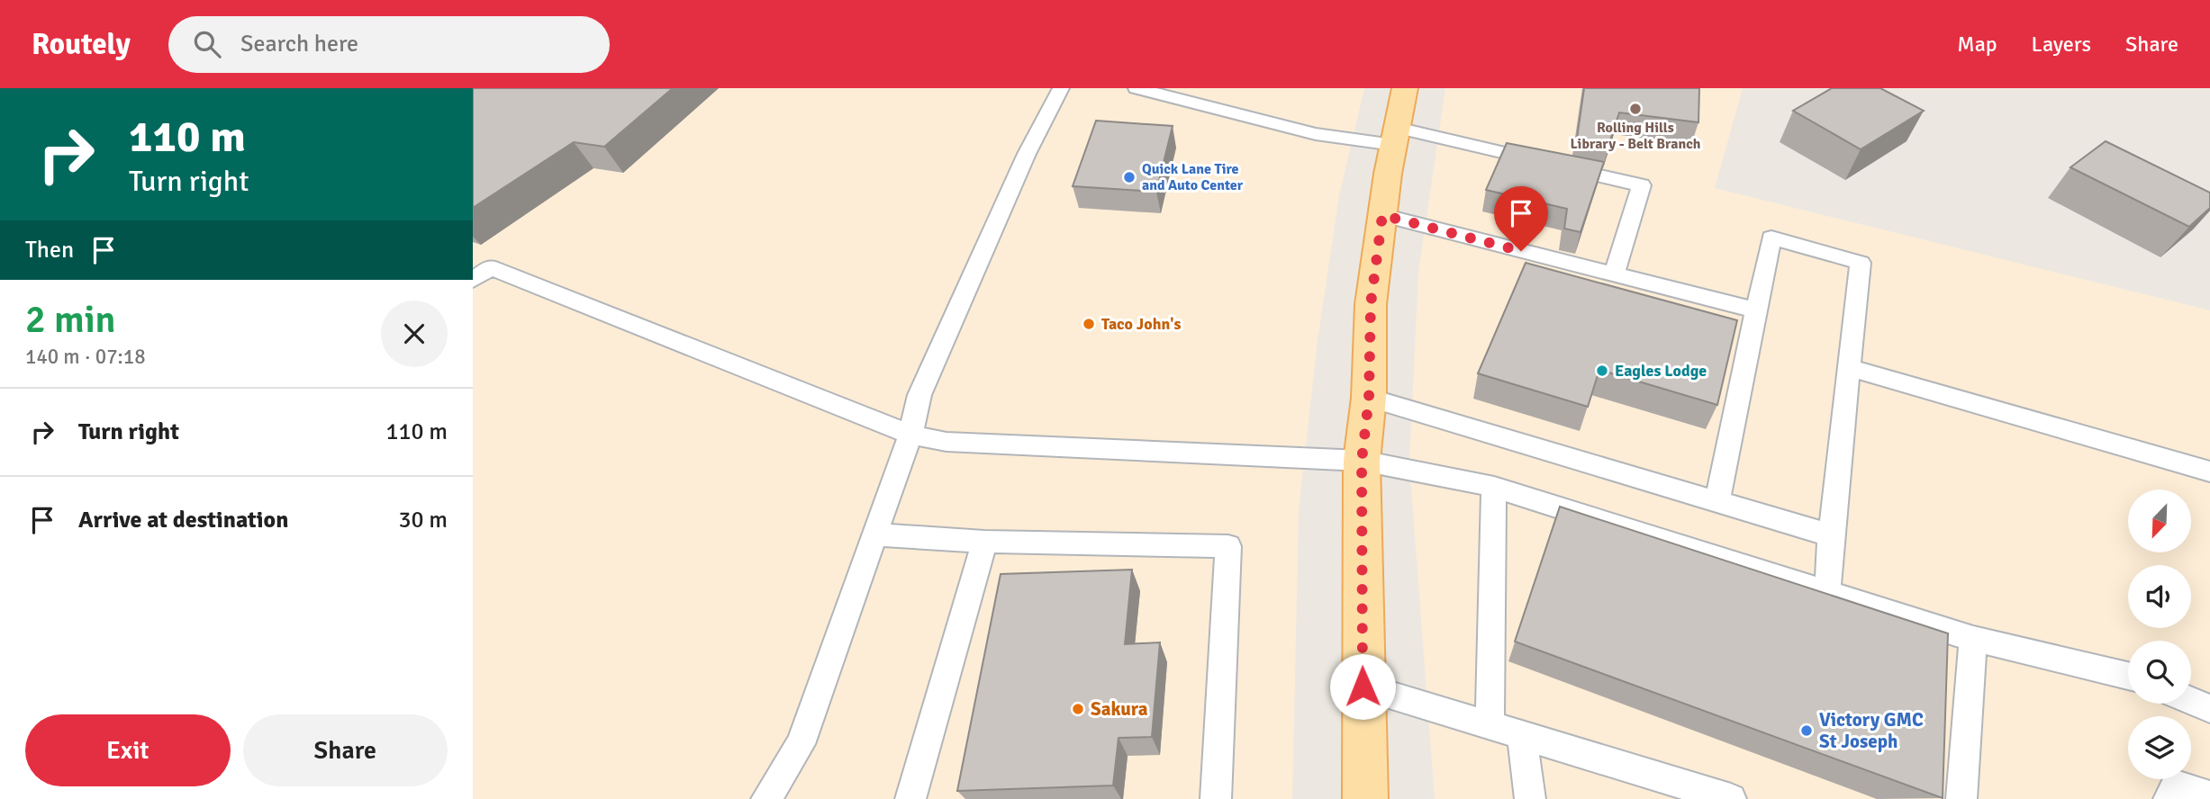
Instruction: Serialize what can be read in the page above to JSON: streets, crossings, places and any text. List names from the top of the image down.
{
  "places": [
    "Rolling Hills Library - Belt Branch",
    "Quick Lane Tire and Auto Center",
    "Taco John's",
    "Eagles Lodge",
    "Sakura",
    "Victory GMC St Joseph"
  ],
  "north": "bottom left",
  "page": {
    "header": "Routely",
    "search": "Search here",
    "nav": ["Map", "Layers", "Share"],
    "turn": ["110 m", "Turn right"],
    "then": "Then",
    "heading": ["2 min", "140 m · 07:18"],
    "list": [
      {
        "name": "Turn right",
        "value": "110 m"
      },
      {
        "name": "Arrive at destination",
        "value": "30 m"
      }
    ],
    "buttons": ["Exit", "Share"]
  }
}
